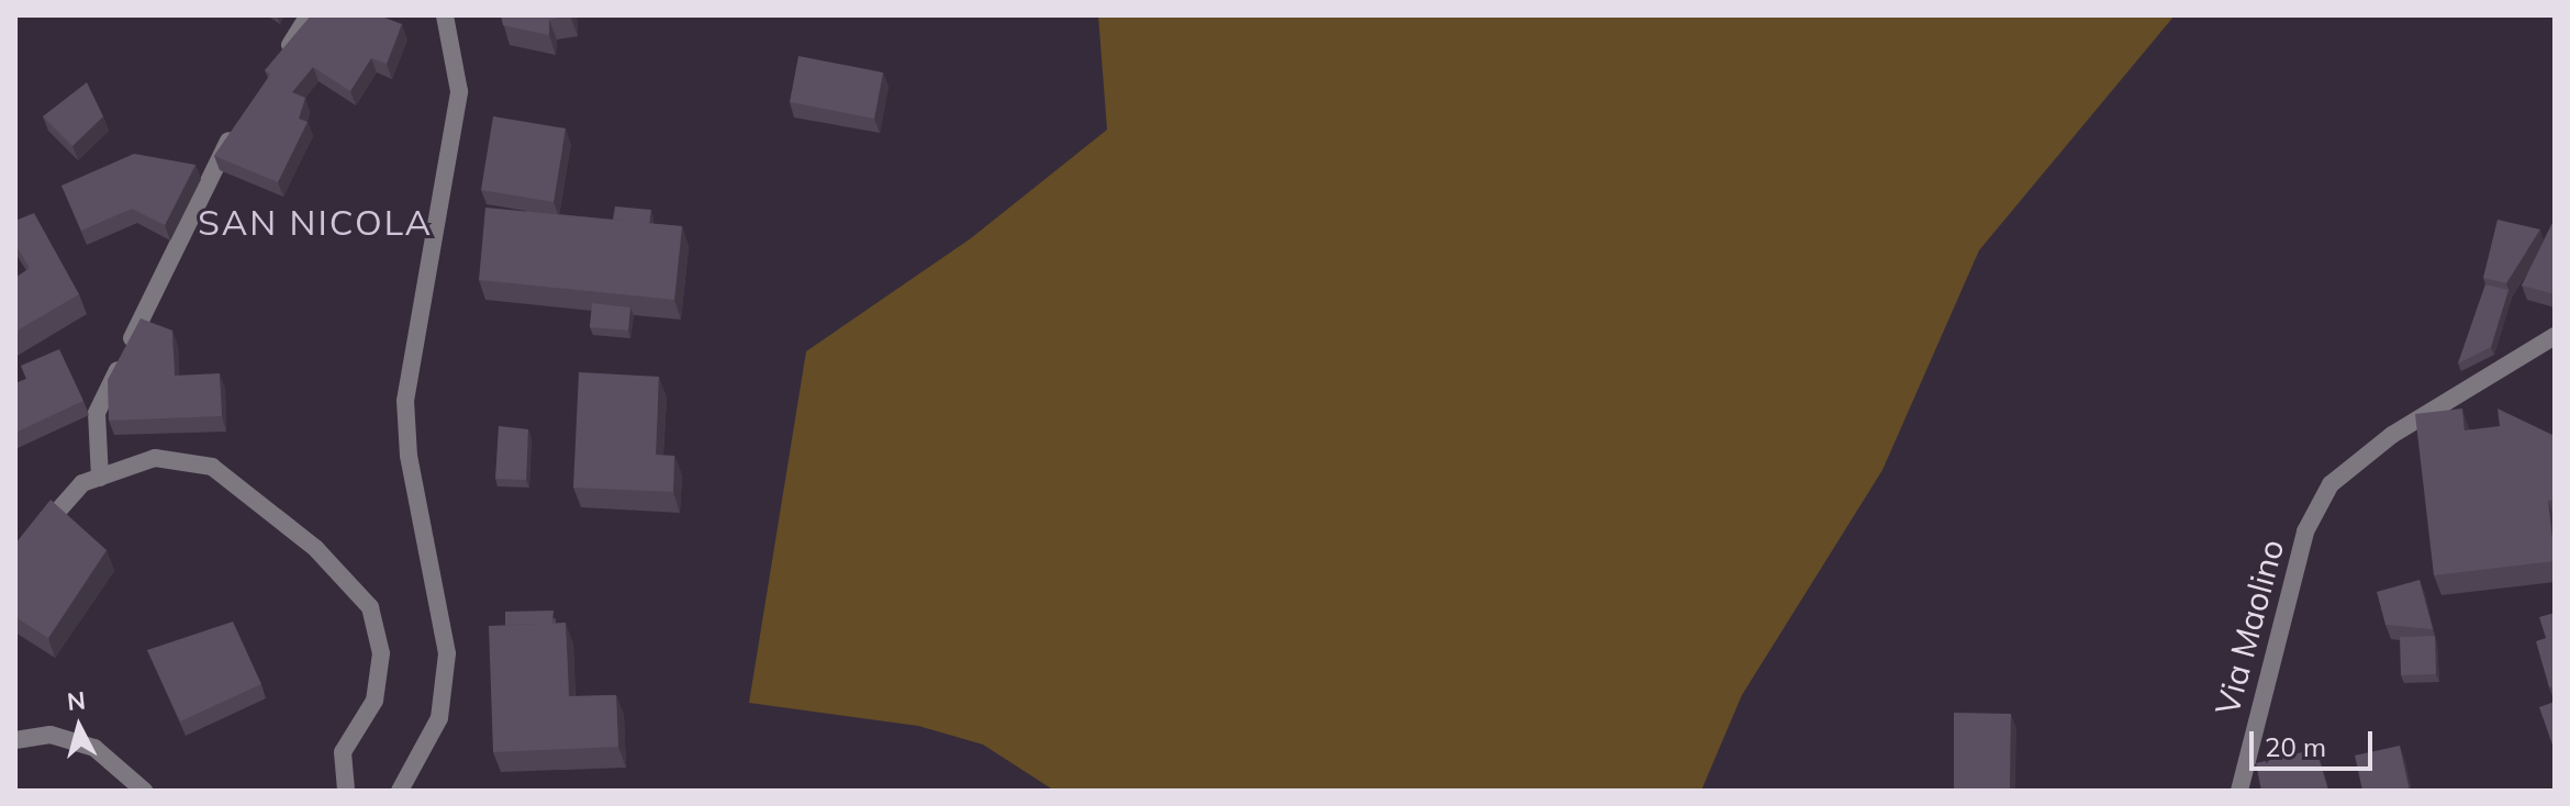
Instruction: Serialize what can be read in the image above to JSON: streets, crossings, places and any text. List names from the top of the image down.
{
  "streets": {
    "street": ["Via Maolino"]
  },
  "districts": ["SAN NICOLA"],
  "scale_bar": "20 m",
  "north": "top"
}
